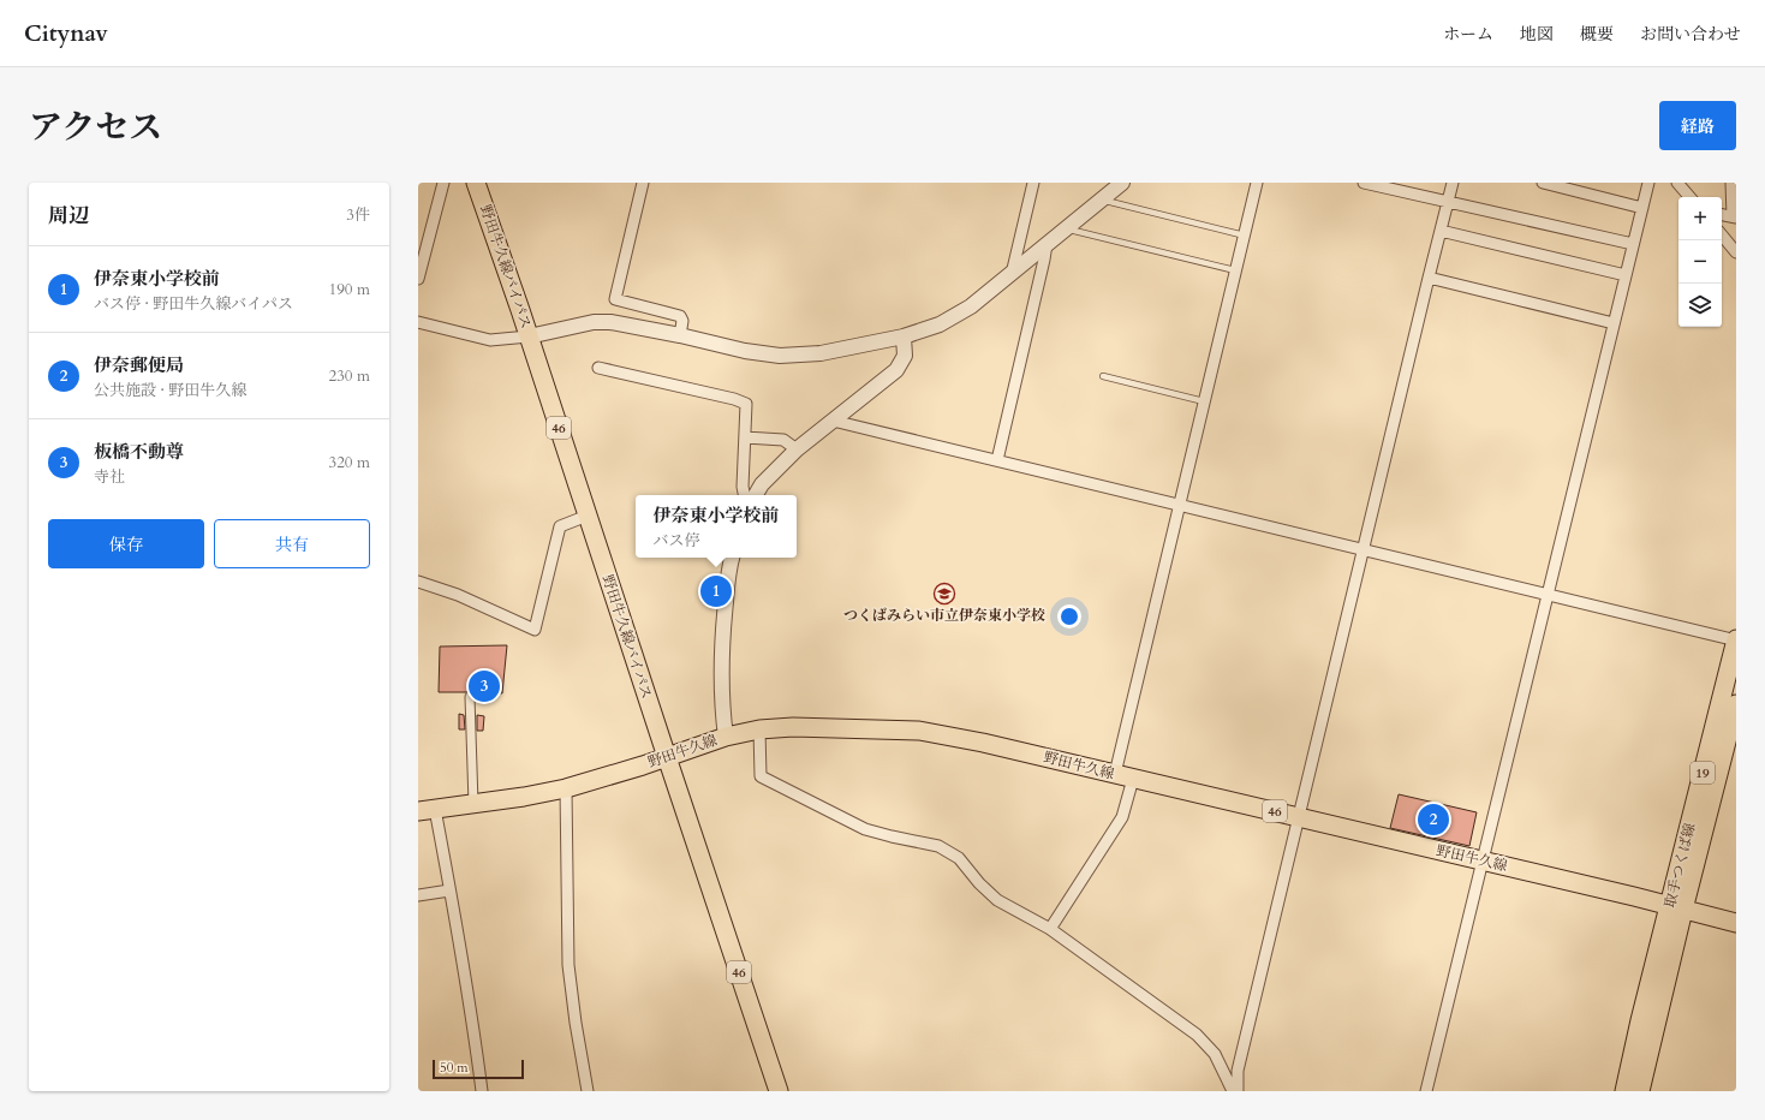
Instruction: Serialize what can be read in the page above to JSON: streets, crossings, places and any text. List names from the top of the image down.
{
  "streets": {
    "main road": [
      "野田牛久線バイパス",
      "46",
      "野田牛久線",
      "19",
      "取手つくば線"
    ]
  },
  "crossings": [
    ["野田牛久線バイパス", "野田牛久線"],
    ["野田牛久線", "取手つくば線"]
  ],
  "places": {
    "school or university": ["つくばみらい市立伊奈東小学校"]
  },
  "scale_bar": "50 m",
  "page": {
    "header": "Citynav",
    "nav": [
      "ホーム",
      "地図",
      "概要",
      "お問い合わせ"
    ],
    "title": "アクセス",
    "buttons": [
      "経路",
      ["保存", "共有"]
    ],
    "heading": ["周辺", "3件"],
    "map_buttons": ["+", "−"],
    "list": [
      {
        "mark": "1",
        "name": "伊奈東小学校前",
        "note": "バス停 · 野田牛久線バイパス",
        "value": "190 m"
      },
      {
        "mark": "2",
        "name": "伊奈郵便局",
        "note": "公共施設 · 野田牛久線",
        "value": "230 m"
      },
      {
        "mark": "3",
        "name": "板橋不動尊",
        "note": "寺社",
        "value": "320 m"
      }
    ],
    "popup": ["伊奈東小学校前", "バス停"],
    "pins": ["1", "3", "2"],
    "scale": "50 m"
  }
}
